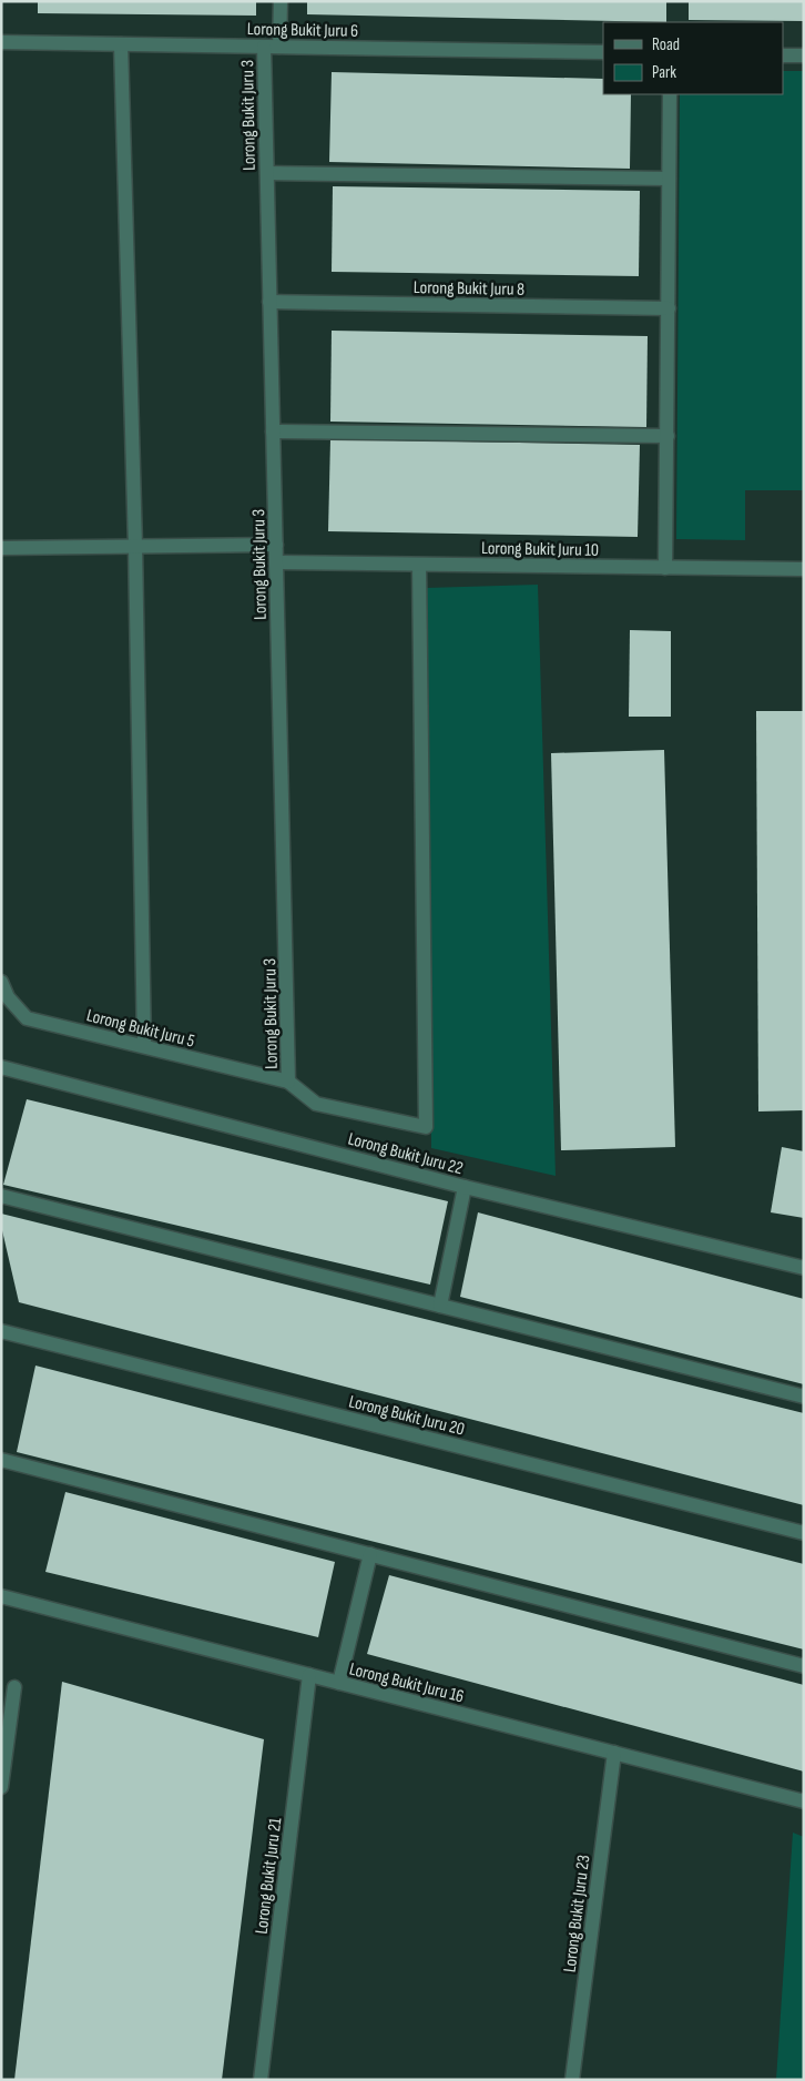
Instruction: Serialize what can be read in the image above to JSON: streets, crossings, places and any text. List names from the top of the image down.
{
  "streets": {
    "street": [
      "Lorong Bukit Juru 6",
      "Lorong Bukit Juru 3",
      "Lorong Bukit Juru 8",
      "Lorong Bukit Juru 10",
      "Lorong Bukit Juru 5",
      "Lorong Bukit Juru 22",
      "Lorong Bukit Juru 20",
      "Lorong Bukit Juru 16",
      "Lorong Bukit Juru 21",
      "Lorong Bukit Juru 23"
    ]
  },
  "crossings": [
    ["Lorong Bukit Juru 6", "Lorong Bukit Juru 3"],
    ["Lorong Bukit Juru 3", "Lorong Bukit Juru 8"],
    ["Lorong Bukit Juru 3", "Lorong Bukit Juru 10"],
    ["Lorong Bukit Juru 3", "Lorong Bukit Juru 5"],
    ["Lorong Bukit Juru 16", "Lorong Bukit Juru 21"],
    ["Lorong Bukit Juru 16", "Lorong Bukit Juru 23"]
  ],
  "legend": ["Road", "Park"]
}
